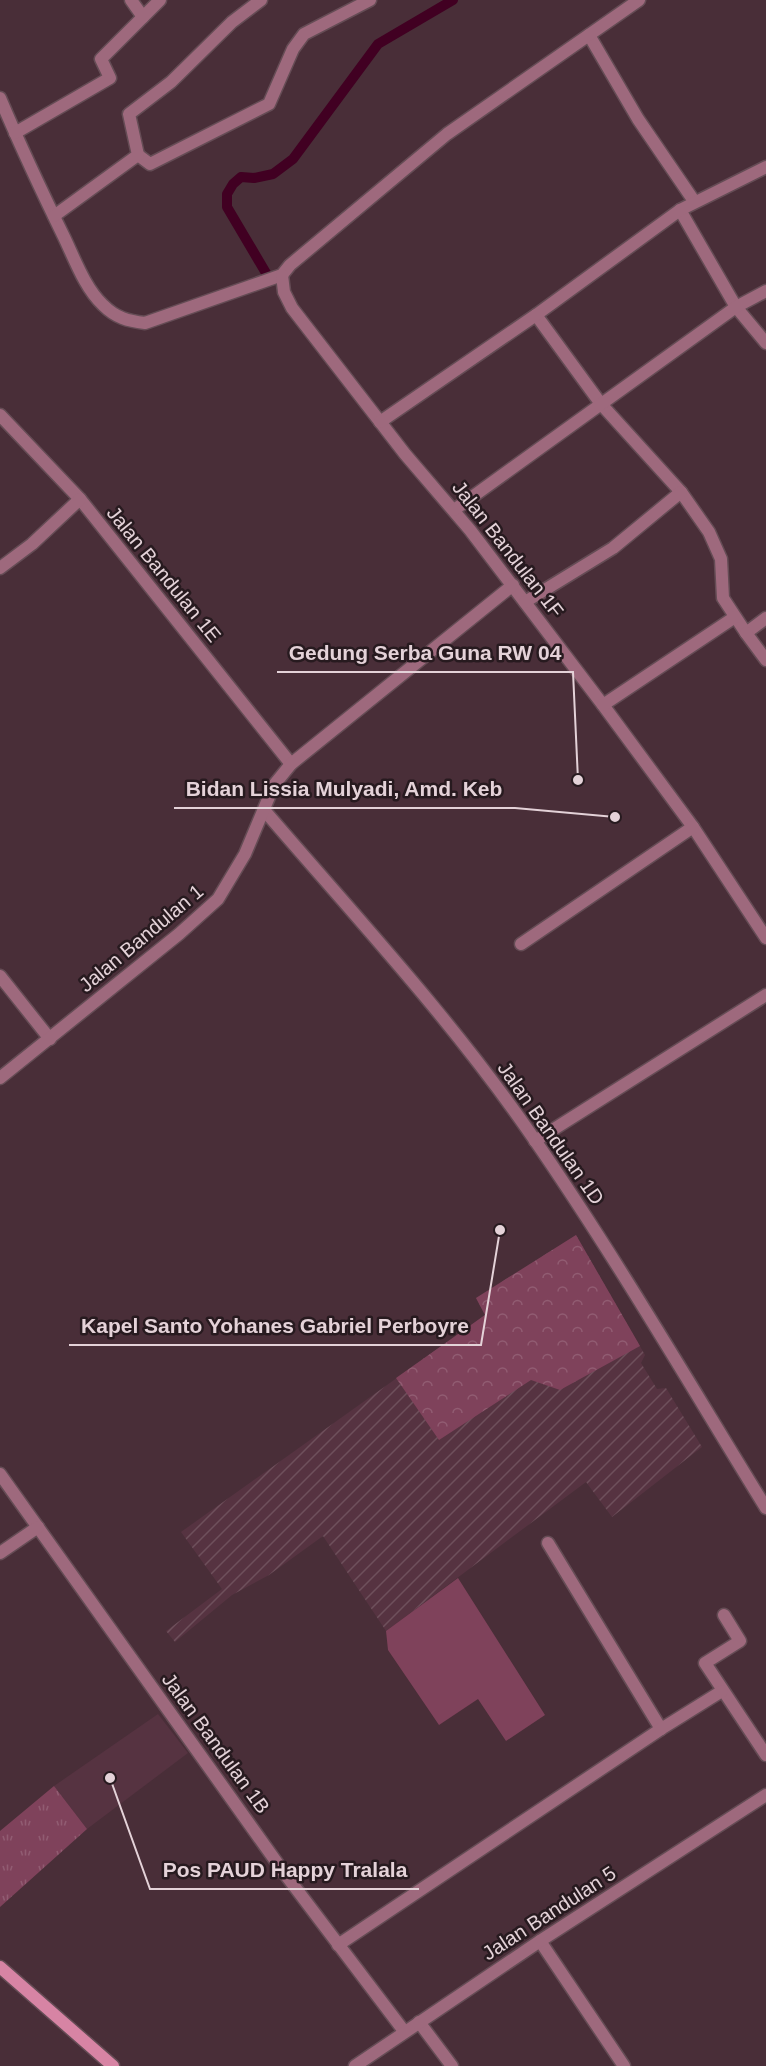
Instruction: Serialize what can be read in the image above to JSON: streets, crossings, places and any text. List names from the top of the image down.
{
  "streets": {
    "street": [
      "Jalan Bandulan 1F",
      "Jalan Bandulan 1E",
      "Jalan Bandulan 1",
      "Jalan Bandulan 1D",
      "Jalan Bandulan 1B",
      "Jalan Bandulan 5"
    ]
  },
  "crossings": [
    ["Jalan Bandulan 1F", "Jalan Bandulan 1"],
    ["Jalan Bandulan 1E", "Jalan Bandulan 1"],
    ["Jalan Bandulan 1", "Jalan Bandulan 1D"],
    ["Jalan Bandulan 1B", "Jalan Bandulan 5"]
  ],
  "places": [
    "Gedung Serba Guna RW 04",
    "Bidan Lissia Mulyadi, Amd. Keb",
    "Kapel Santo Yohanes Gabriel Perboyre",
    "Pos PAUD Happy Tralala"
  ]
}
